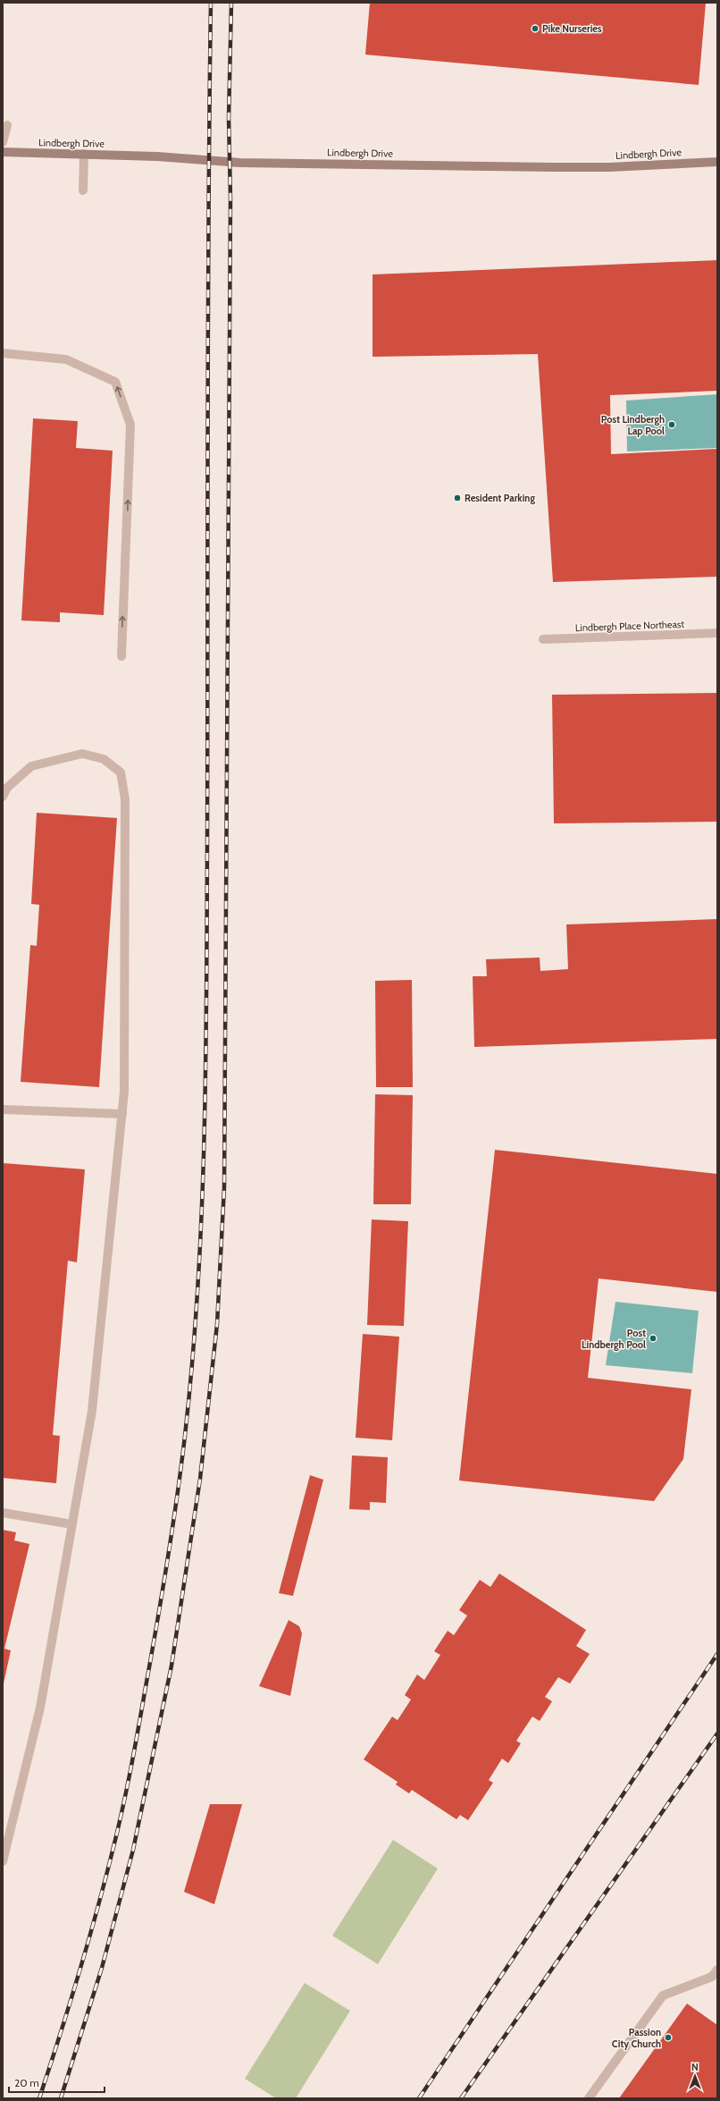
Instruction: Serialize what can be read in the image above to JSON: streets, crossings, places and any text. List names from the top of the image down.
{
  "streets": {
    "main road": ["Lindbergh Drive"],
    "street": ["Lindbergh Place Northeast"]
  },
  "places": [
    "Pike Nurseries",
    "Post Lindbergh Lap Pool",
    "Resident Parking",
    "Post Lindbergh Pool",
    "Passion City Church"
  ],
  "scale_bar": "20 m",
  "north": "top"
}
